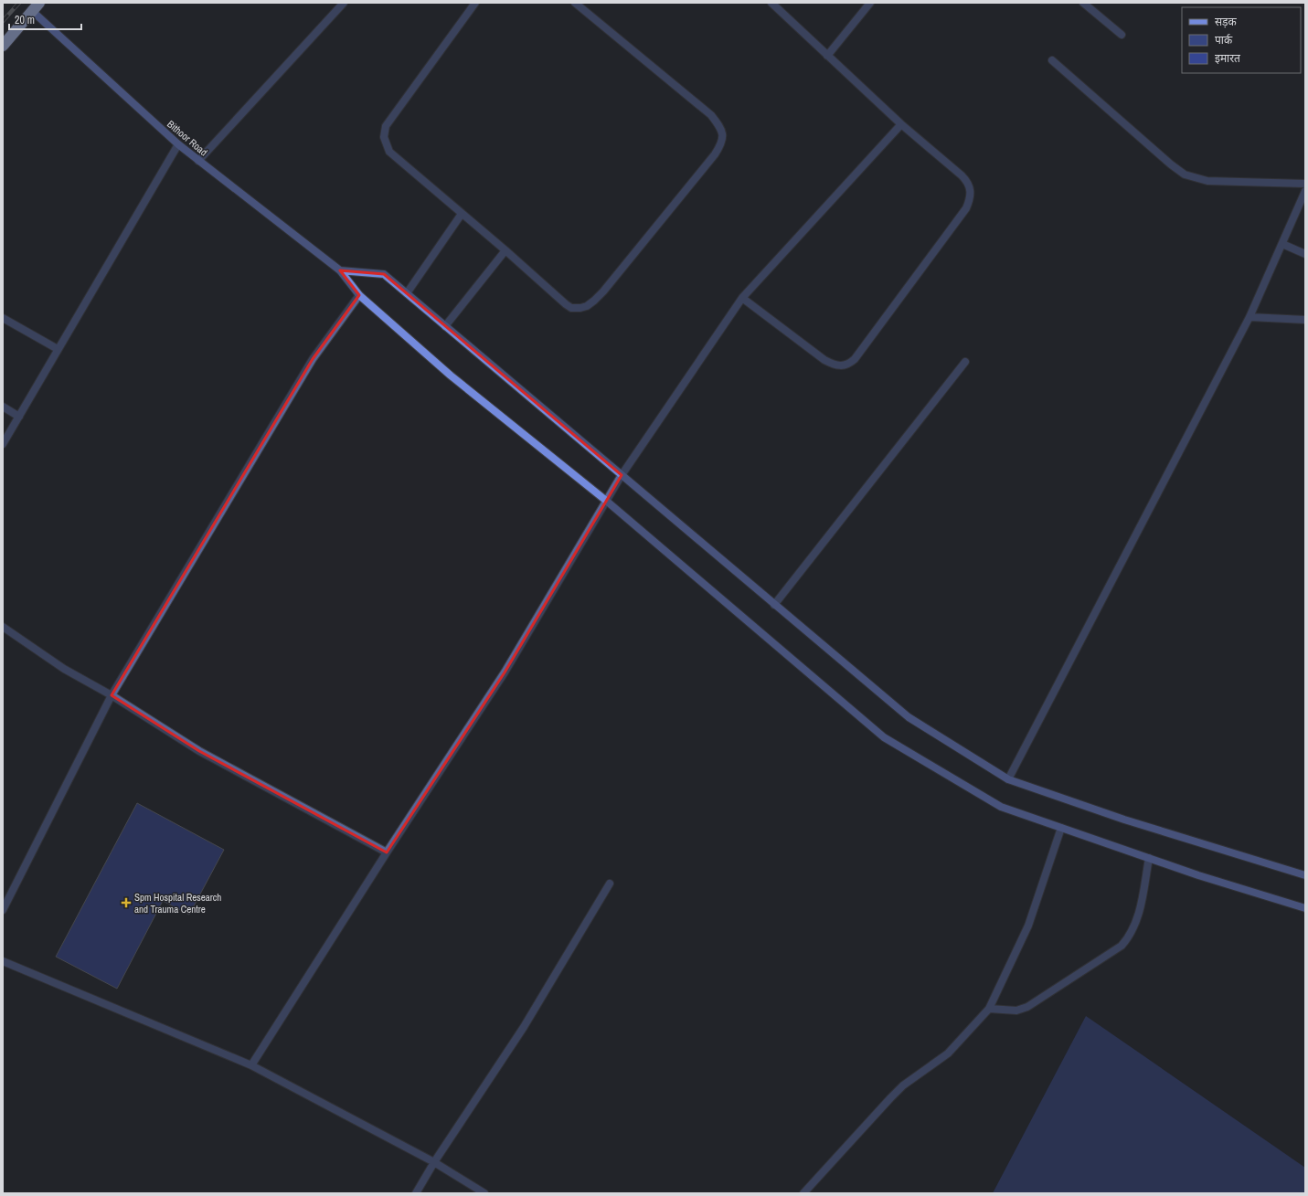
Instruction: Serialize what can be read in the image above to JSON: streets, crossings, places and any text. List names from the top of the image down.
{
  "streets": {
    "street": ["Bithoor Road"]
  },
  "places": {
    "health": ["Spm Hospital Research and Trauma Centre"]
  },
  "legend": ["सड़क", "पार्क", "इमारत"],
  "scale_bar": "20 m"
}
